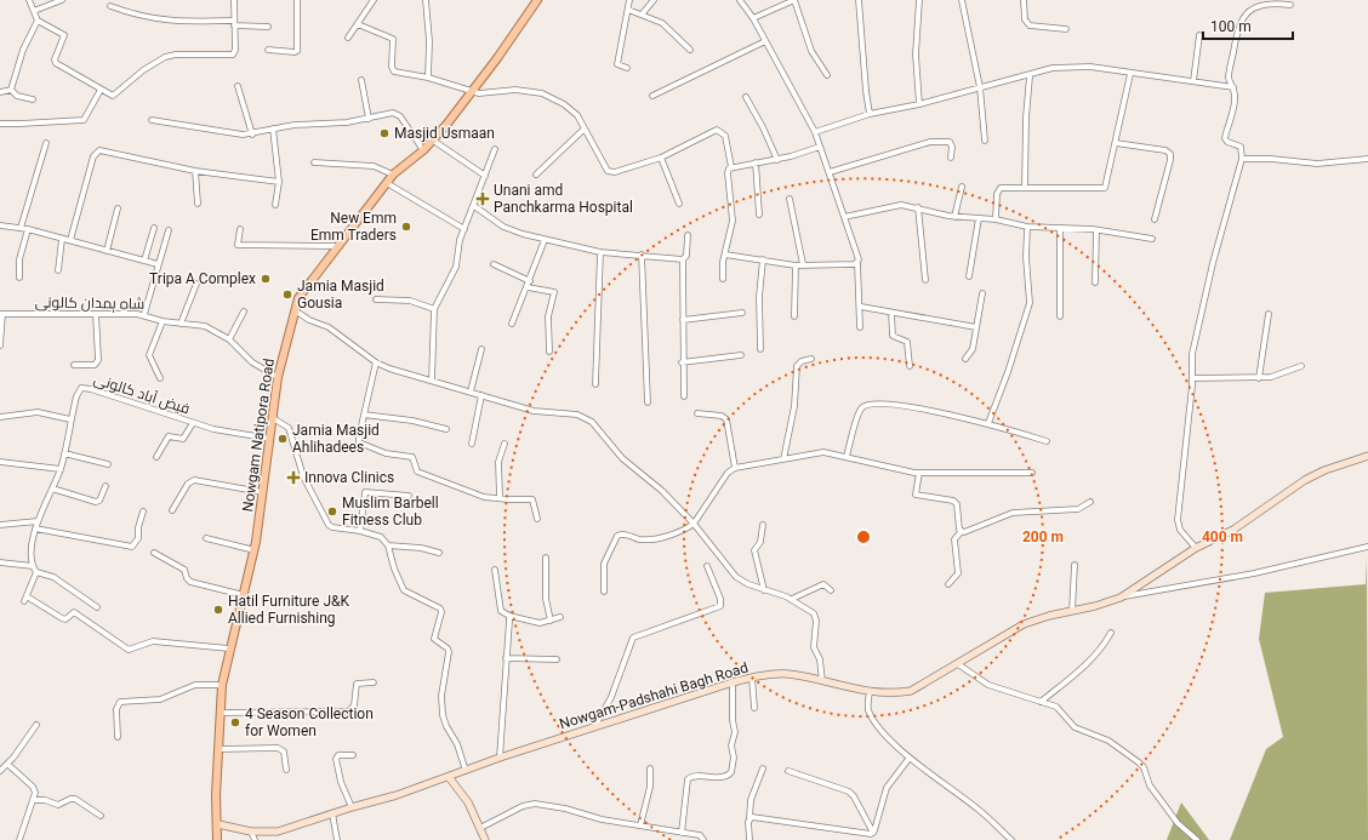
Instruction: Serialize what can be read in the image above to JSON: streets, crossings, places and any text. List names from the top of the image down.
{
  "streets": {
    "main road": ["Nowgam Natipora Road", "Nowgam-Padshahi Bagh Road"],
    "street": ["شاہِ ہمدان کالونی", "فیض آباد کالونی"]
  },
  "crossings": [
    ["شاہِ ہمدان کالونی", "Nowgam Natipora Road"],
    ["فیض آباد کالونی", "Nowgam Natipora Road"],
    ["Nowgam Natipora Road", "Nowgam-Padshahi Bagh Road"]
  ],
  "places": {
    "other": [
      "Masjid Usmaan",
      "New Emm Emm Traders",
      "Tripa A Complex",
      "Jamia Masjid Gousia",
      "Jamia Masjid Ahlihadees",
      "Muslim Barbell Fitness Club",
      "Hatil Furniture J&K Allied Furnishing",
      "4 Season Collection for Women"
    ],
    "health": ["Unani amd Panchkarma Hospital", "Innova Clinics"]
  },
  "scale_bar": "100 m",
  "rings": ["200 m", "400 m"]
}
